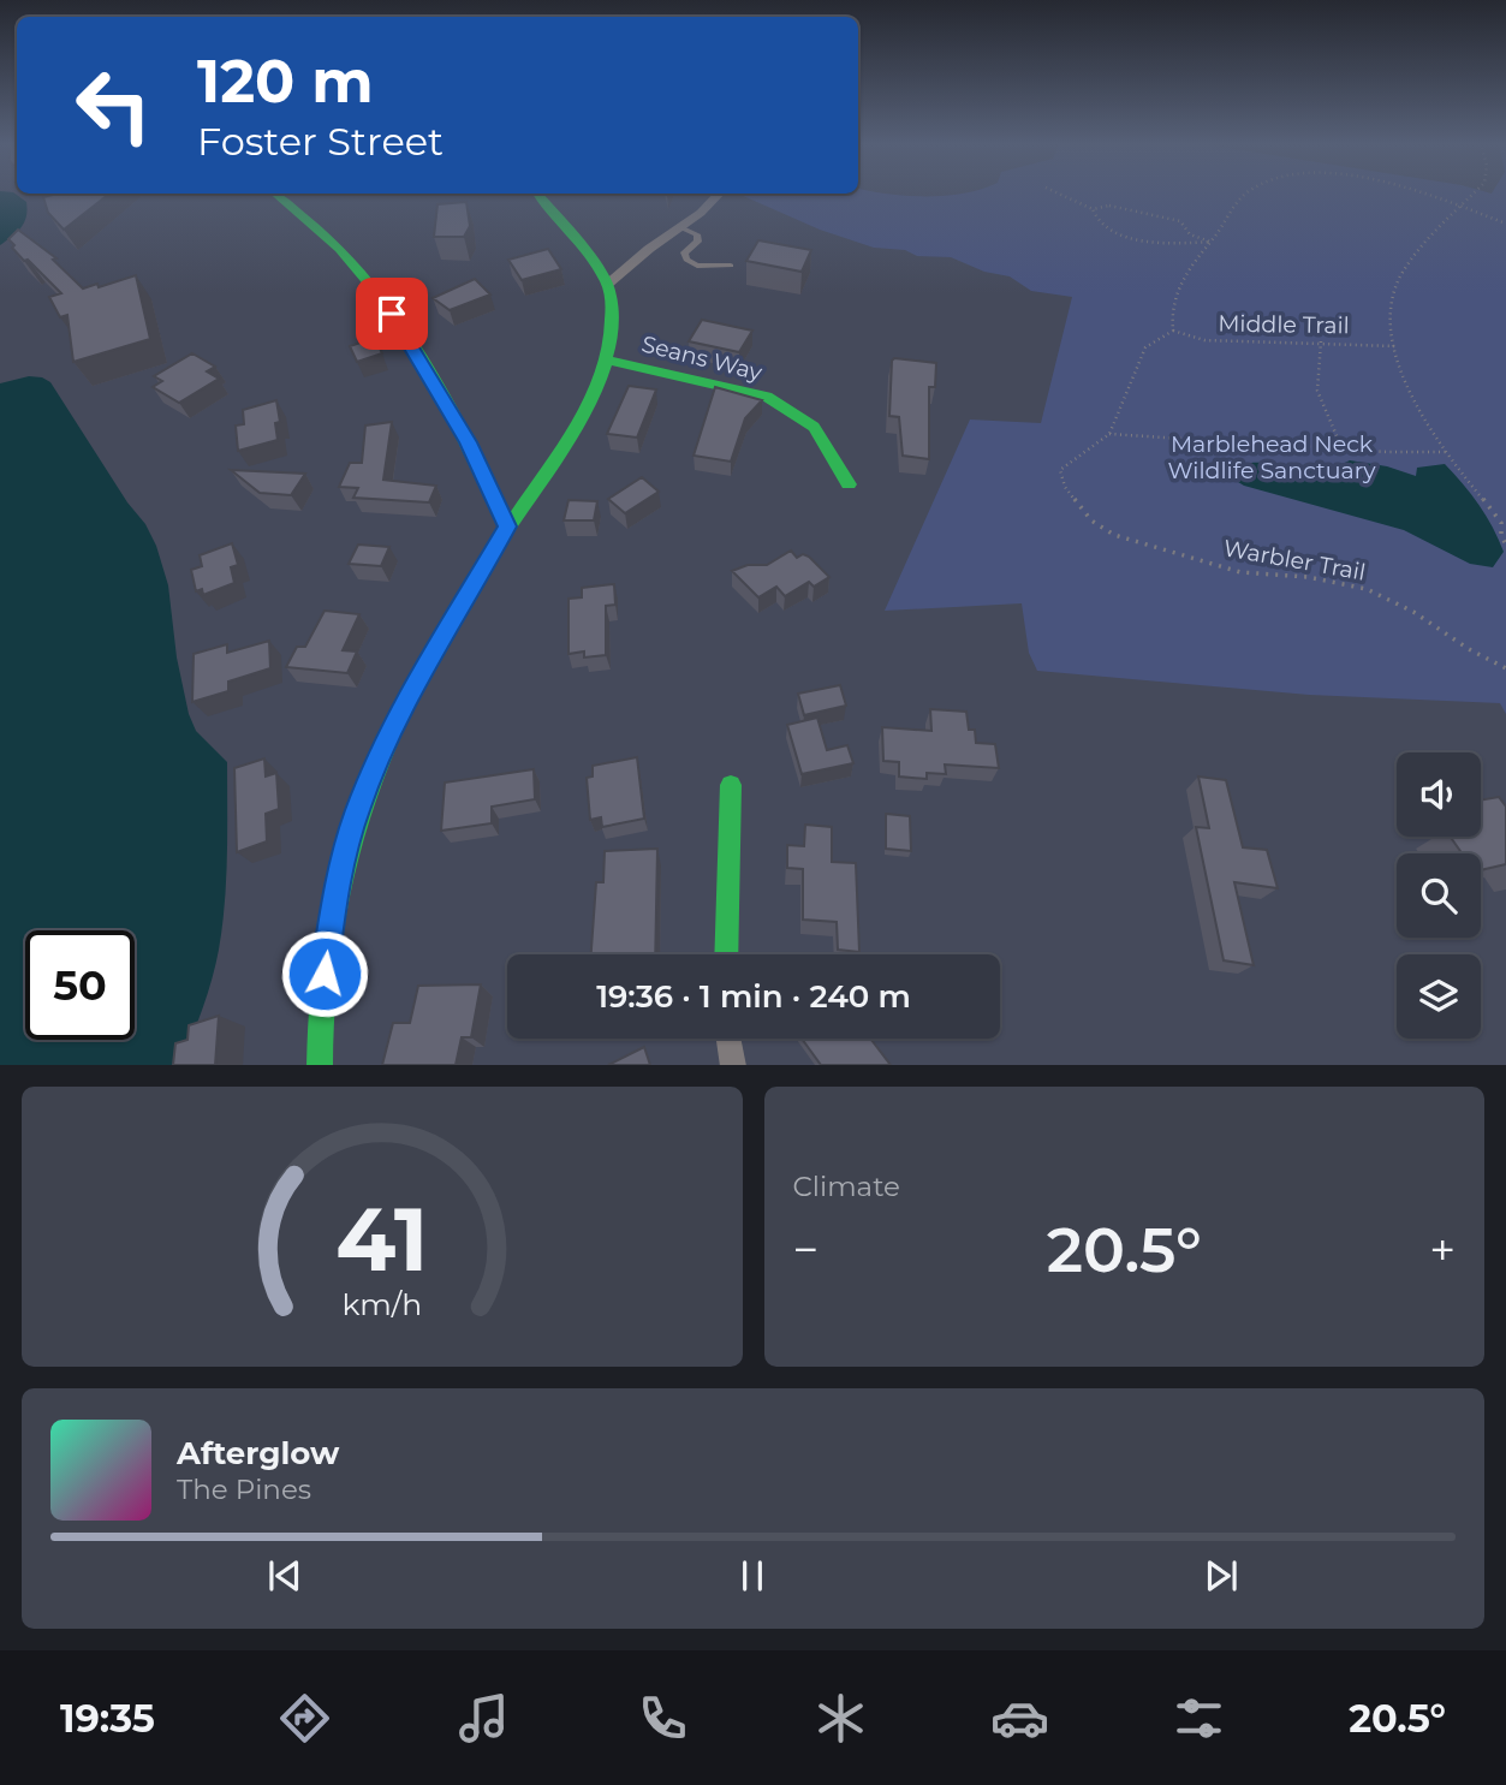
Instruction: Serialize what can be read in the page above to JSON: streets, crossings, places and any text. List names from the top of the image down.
{
  "streets": {
    "street": ["Seans Way"],
    "path": ["Middle Trail", "Warbler Trail"]
  },
  "parks": ["Marblehead Neck Wildlife Sanctuary"],
  "page": {
    "turn": ["120 m", "Foster Street"],
    "limit": "50",
    "trip": "19:36 · 1 min · 240 m",
    "tile": "Climate",
    "heat": ["−", "20.5°", "+"],
    "song": ["Afterglow", "The Pines"],
    "tabs": ["19:35", "20.5°"],
    "gauge": ["41", "km/h"]
  }
}
